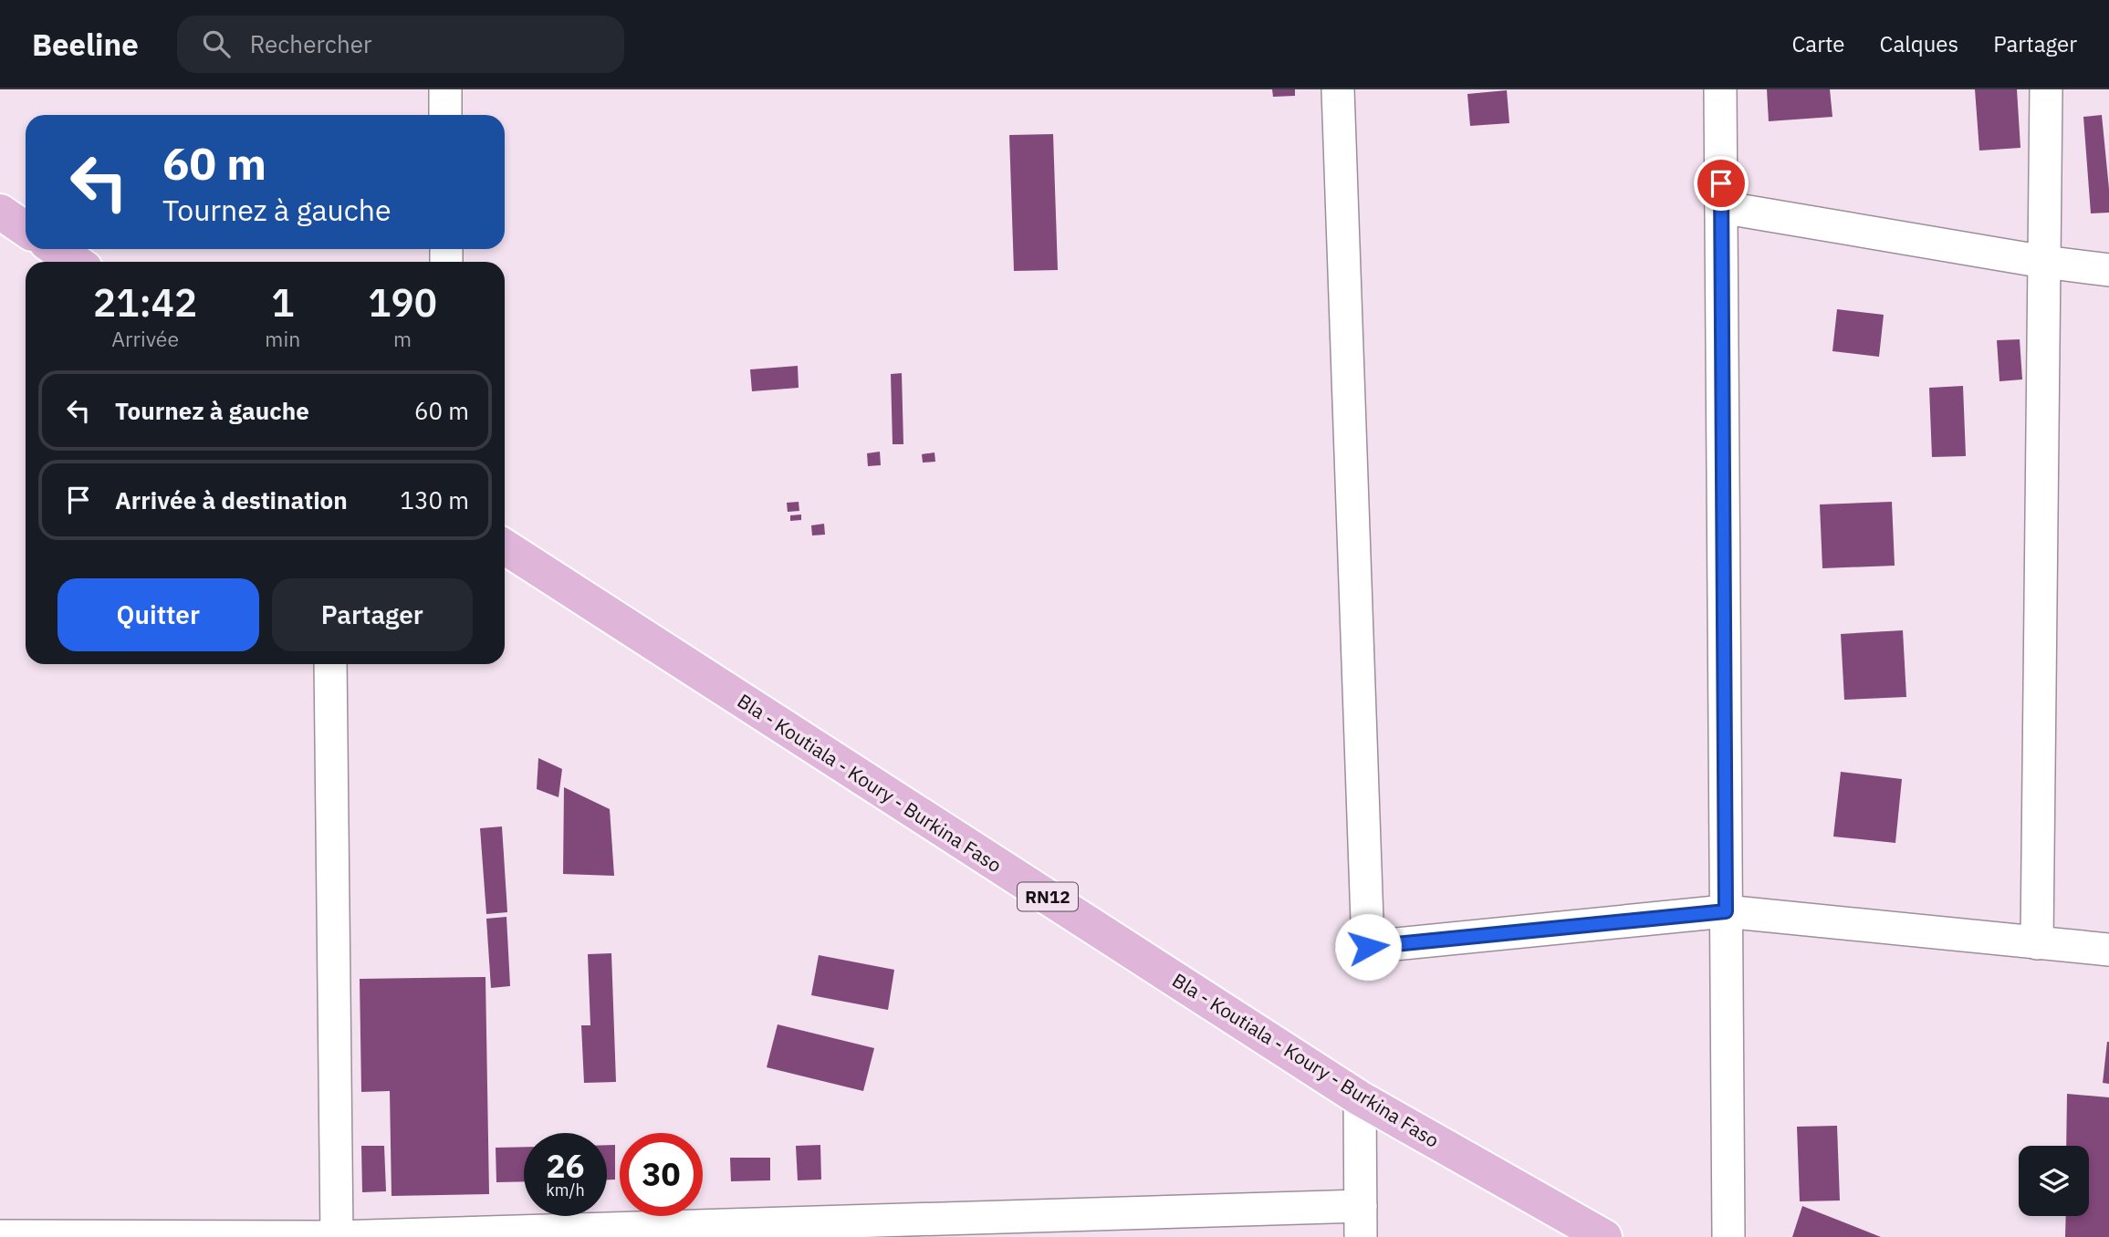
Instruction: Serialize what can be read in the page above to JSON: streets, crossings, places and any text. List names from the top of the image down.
{
  "streets": {
    "main road": ["Bla - Koutiala - Koury - Burkina Faso", "RN12"]
  },
  "page": {
    "header": "Beeline",
    "search": "Rechercher",
    "nav": ["Carte", "Calques", "Partager"],
    "turn": ["60 m", "Tournez à gauche"],
    "eta": [
      "21:42",
      "Arrivée",
      "1",
      "min",
      "190",
      "m"
    ],
    "list": [
      {
        "name": "Tournez à gauche",
        "value": "60 m"
      },
      {
        "name": "Arrivée à destination",
        "value": "130 m"
      }
    ],
    "buttons": ["Quitter", "Partager"],
    "speed": "26 km/h",
    "limit": "30"
  }
}
